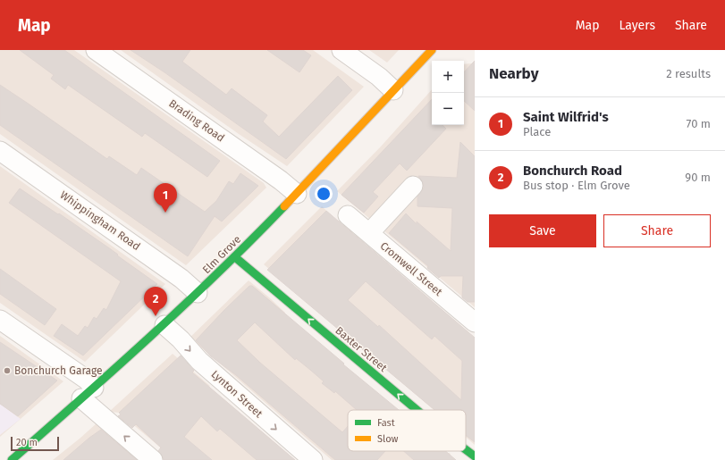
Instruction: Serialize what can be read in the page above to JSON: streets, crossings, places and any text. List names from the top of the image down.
{
  "streets": {
    "street": [
      "Brading Road",
      "Whippingham Road",
      "Elm Grove",
      "Cromwell Street",
      "Baxter Street",
      "Lynton Street"
    ]
  },
  "crossings": [
    ["Brading Road", "Elm Grove"],
    ["Whippingham Road", "Elm Grove"],
    ["Elm Grove", "Baxter Street"],
    ["Elm Grove", "Lynton Street"]
  ],
  "one_way": ["Baxter Street"],
  "places": ["Bonchurch Garage"],
  "legend": ["Fast", "Slow"],
  "scale_bar": "20 m",
  "page": {
    "header": "Map",
    "nav": ["Map", "Layers", "Share"],
    "heading": ["Nearby", "2 results"],
    "map_buttons": ["+", "−"],
    "list": [
      {
        "mark": "1",
        "name": "Saint Wilfrid's",
        "note": "Place",
        "value": "70 m"
      },
      {
        "mark": "2",
        "name": "Bonchurch Road",
        "note": "Bus stop · Elm Grove",
        "value": "90 m"
      }
    ],
    "pins": ["1", "2"],
    "buttons": ["Save", "Share"],
    "scale": "20 m"
  }
}
